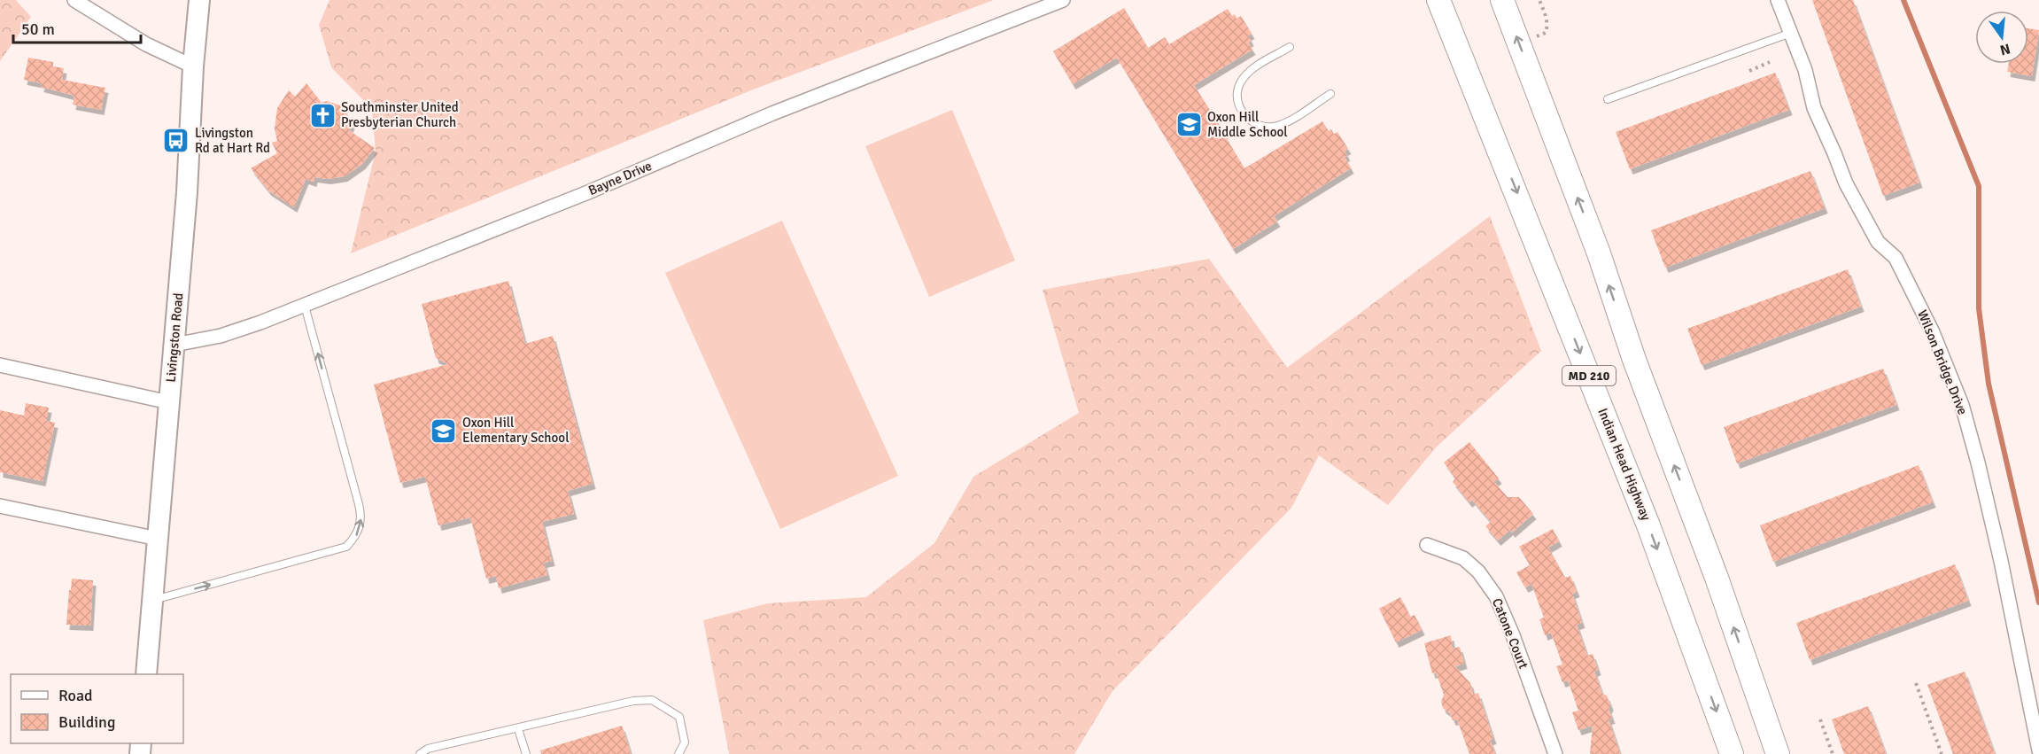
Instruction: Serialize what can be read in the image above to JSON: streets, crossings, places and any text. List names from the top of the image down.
{
  "streets": {
    "highway": ["MD 210", "Indian Head Highway"],
    "main road": ["Livingston Road"],
    "street": ["Bayne Drive", "Wilson Bridge Drive", "Catone Court"]
  },
  "crossings": [
    ["Bayne Drive", "Livingston Road"]
  ],
  "places": {
    "church": ["Southminster United Presbyterian Church"],
    "school or university": ["Oxon Hill Middle School", "Oxon Hill Elementary School"],
    "bus stop": ["Livingston Rd at Hart Rd"]
  },
  "legend": ["Road", "Building"],
  "scale_bar": "50 m",
  "north": "bottom"
}
